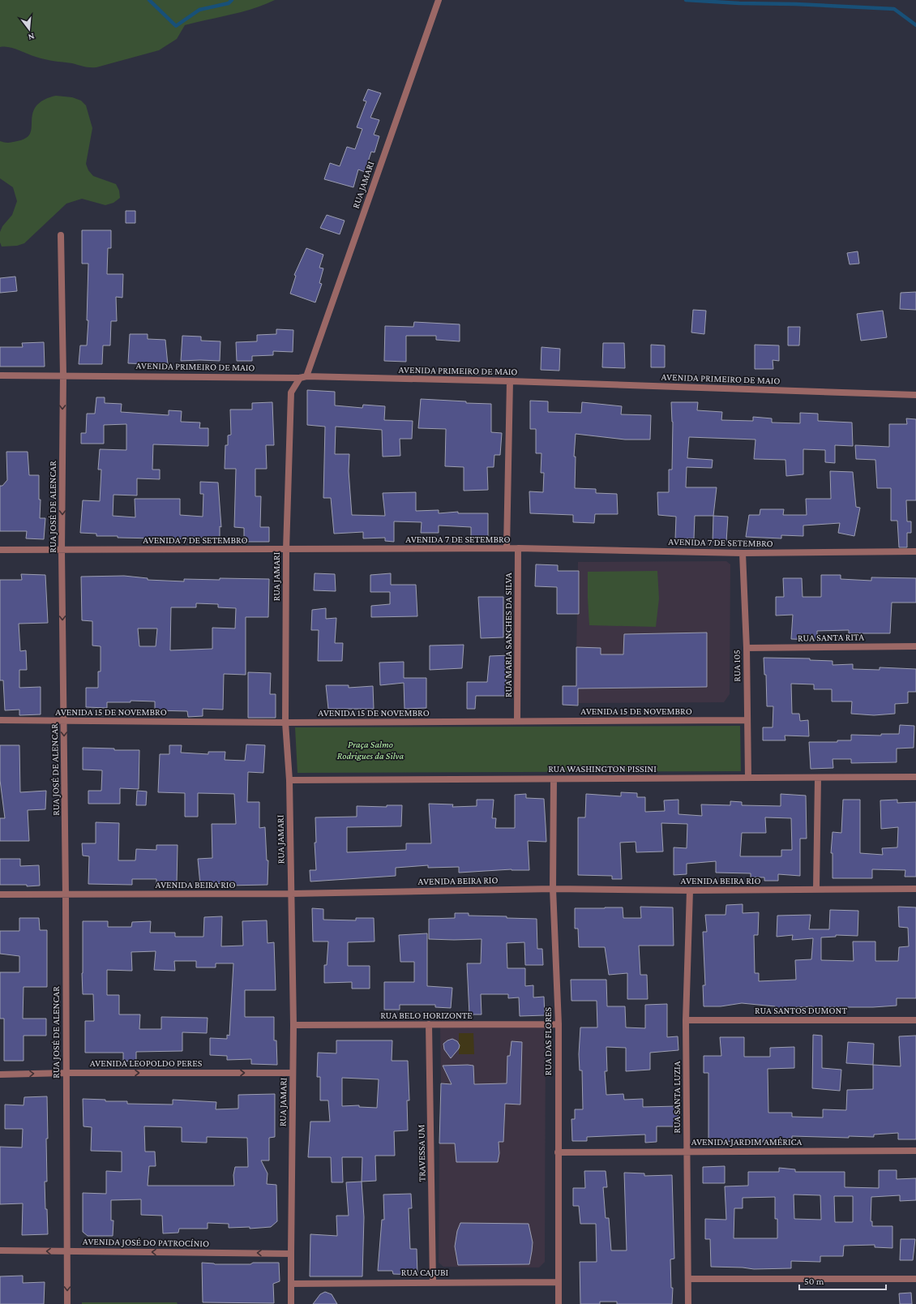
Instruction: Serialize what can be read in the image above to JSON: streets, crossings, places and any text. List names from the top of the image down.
{
  "streets": {
    "street": [
      "RUA JAMARI",
      "AVENIDA PRIMEIRO DE MAIO",
      "RUA JOSÉ DE ALENCAR",
      "AVENIDA 7 DE SETEMBRO",
      "RUA MARIA SANCHES DA SILVA",
      "RUA SANTA RITA",
      "RUA 105",
      "AVENIDA 15 DE NOVEMBRO",
      "RUA WASHINGTON PISSINI",
      "AVENIDA BEIRA RIO",
      "RUA SANTOS DUMONT",
      "RUA BELO HORIZONTE",
      "RUA DAS FLORES",
      "AVENIDA LEOPOLDO PERES",
      "RUA SANTA LUZIA",
      "AVENIDA JARDIM AMÉRICA",
      "TRAVESSA UM",
      "AVENIDA JOSÉ DO PATROCÍNIO",
      "RUA CAJUBI"
    ]
  },
  "crossings": [
    ["RUA JAMARI", "AVENIDA PRIMEIRO DE MAIO"],
    ["RUA JAMARI", "AVENIDA 7 DE SETEMBRO"],
    ["RUA JAMARI", "AVENIDA 15 DE NOVEMBRO"],
    ["RUA JAMARI", "RUA WASHINGTON PISSINI"],
    ["RUA JAMARI", "AVENIDA BEIRA RIO"],
    ["RUA JAMARI", "RUA BELO HORIZONTE"],
    ["RUA JAMARI", "AVENIDA LEOPOLDO PERES"],
    ["RUA JAMARI", "AVENIDA JOSÉ DO PATROCÍNIO"],
    ["RUA JAMARI", "RUA CAJUBI"],
    ["AVENIDA PRIMEIRO DE MAIO", "RUA JOSÉ DE ALENCAR"],
    ["RUA JOSÉ DE ALENCAR", "AVENIDA 7 DE SETEMBRO"],
    ["RUA JOSÉ DE ALENCAR", "AVENIDA 15 DE NOVEMBRO"],
    ["RUA JOSÉ DE ALENCAR", "AVENIDA BEIRA RIO"],
    ["RUA JOSÉ DE ALENCAR", "AVENIDA LEOPOLDO PERES"],
    ["RUA JOSÉ DE ALENCAR", "AVENIDA JOSÉ DO PATROCÍNIO"],
    ["AVENIDA 7 DE SETEMBRO", "RUA MARIA SANCHES DA SILVA"],
    ["AVENIDA 7 DE SETEMBRO", "RUA 105"],
    ["RUA MARIA SANCHES DA SILVA", "AVENIDA 15 DE NOVEMBRO"],
    ["RUA SANTA RITA", "RUA 105"],
    ["RUA 105", "AVENIDA 15 DE NOVEMBRO"],
    ["RUA 105", "RUA WASHINGTON PISSINI"],
    ["RUA WASHINGTON PISSINI", "RUA DAS FLORES"],
    ["AVENIDA BEIRA RIO", "RUA DAS FLORES"],
    ["AVENIDA BEIRA RIO", "RUA SANTA LUZIA"],
    ["RUA SANTOS DUMONT", "RUA SANTA LUZIA"],
    ["RUA BELO HORIZONTE", "RUA DAS FLORES"],
    ["RUA BELO HORIZONTE", "TRAVESSA UM"],
    ["RUA DAS FLORES", "AVENIDA JARDIM AMÉRICA"],
    ["RUA DAS FLORES", "RUA CAJUBI"],
    ["RUA SANTA LUZIA", "AVENIDA JARDIM AMÉRICA"],
    ["TRAVESSA UM", "RUA CAJUBI"]
  ],
  "one_way": ["RUA JOSÉ DE ALENCAR", "AVENIDA LEOPOLDO PERES", "AVENIDA JOSÉ DO PATROCÍNIO"],
  "parks": ["Praça Salmo Rodrigues da Silva"],
  "scale_bar": "50 m",
  "north": "bottom"
}
